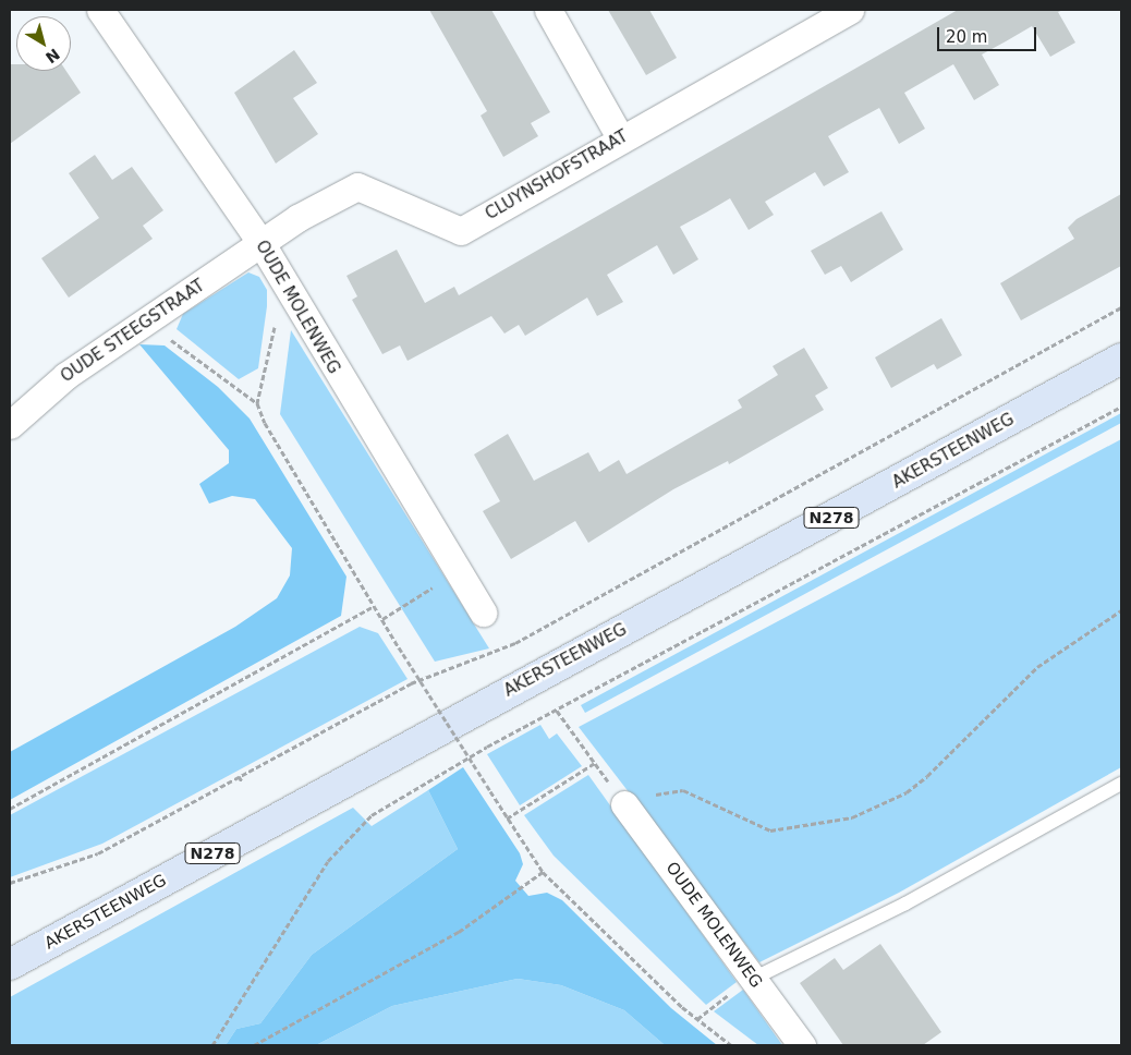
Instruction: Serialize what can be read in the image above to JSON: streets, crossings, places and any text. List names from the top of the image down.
{
  "streets": {
    "main road": ["AKERSTEENWEG", "N278"],
    "street": ["CLUYNSHOFSTRAAT", "OUDE MOLENWEG", "OUDE STEEGSTRAAT"]
  },
  "crossings": [
    ["CLUYNSHOFSTRAAT", "OUDE MOLENWEG"],
    ["CLUYNSHOFSTRAAT", "OUDE STEEGSTRAAT"],
    ["OUDE MOLENWEG", "OUDE STEEGSTRAAT"]
  ],
  "scale_bar": "20 m",
  "north": "bottom right"
}
